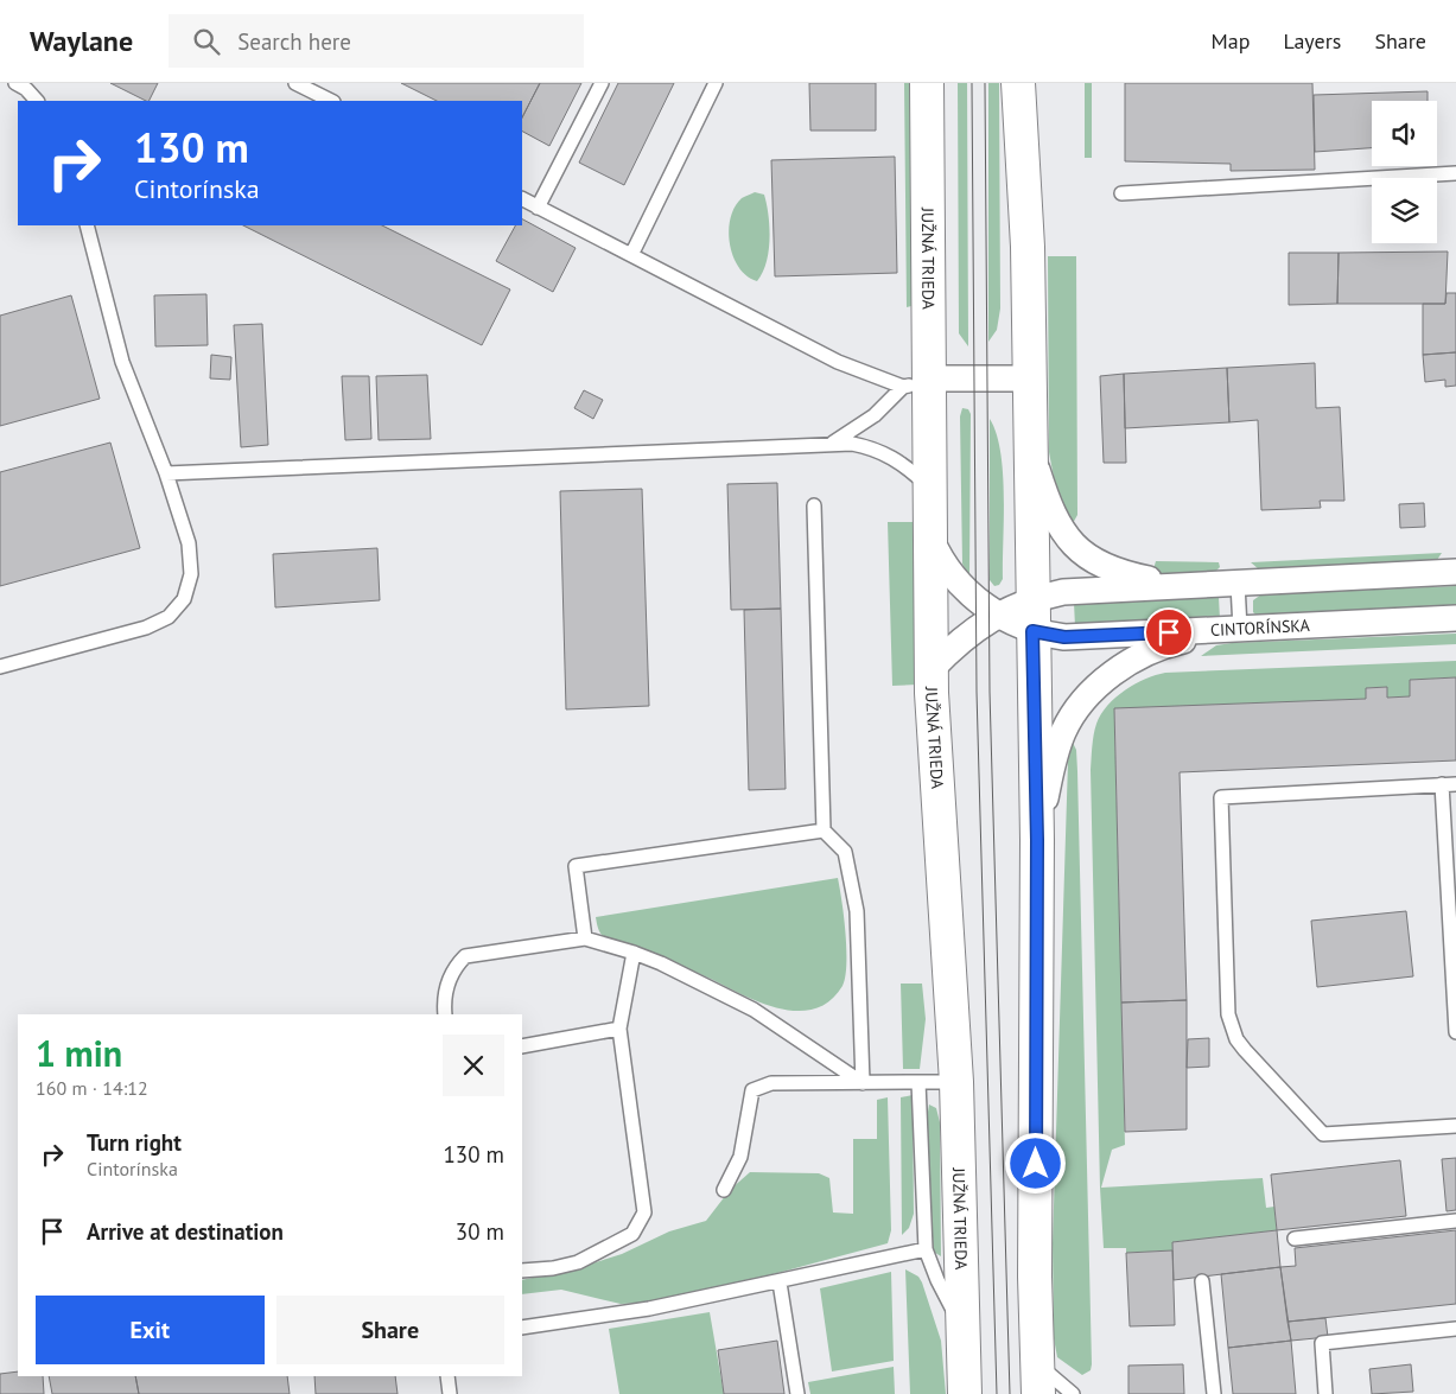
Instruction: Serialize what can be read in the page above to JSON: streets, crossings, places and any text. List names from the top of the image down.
{
  "streets": {
    "street": ["JUŽNÁ TRIEDA", "CINTORÍNSKA"]
  },
  "crossings": [
    ["JUŽNÁ TRIEDA", "CINTORÍNSKA"]
  ],
  "page": {
    "header": "Waylane",
    "search": "Search here",
    "nav": ["Map", "Layers", "Share"],
    "turn": ["130 m", "Cintorínska"],
    "heading": ["1 min", "160 m · 14:12"],
    "list": [
      {
        "name": "Turn right",
        "note": "Cintorínska",
        "value": "130 m"
      },
      {
        "name": "Arrive at destination",
        "value": "30 m"
      }
    ],
    "buttons": ["Exit", "Share"]
  }
}
